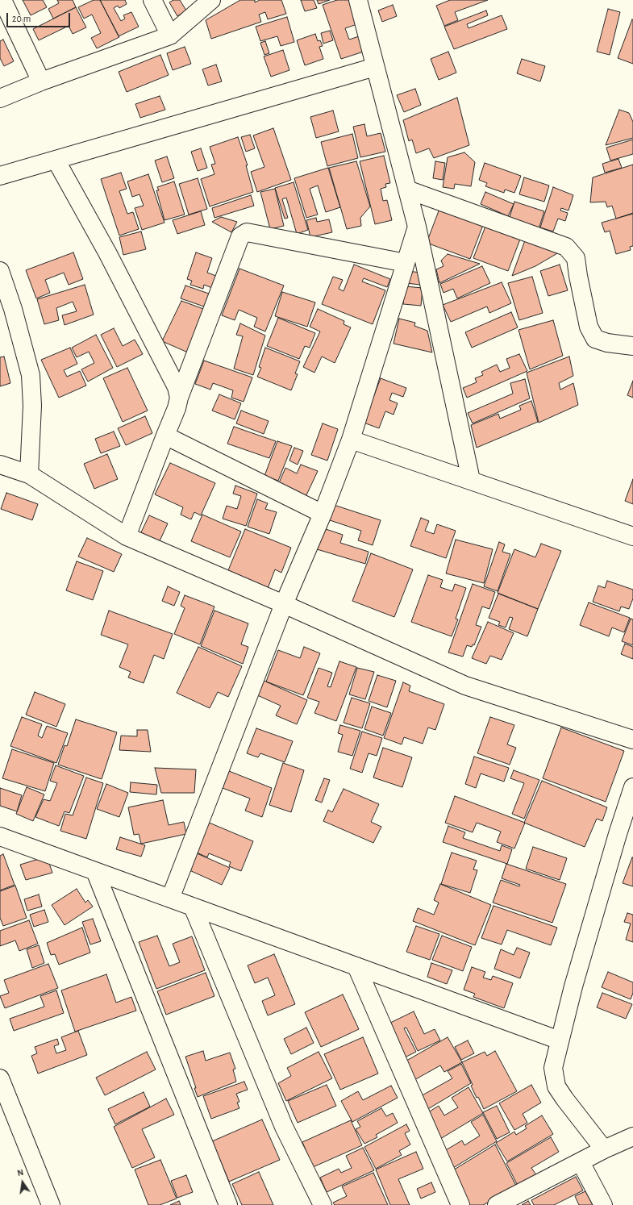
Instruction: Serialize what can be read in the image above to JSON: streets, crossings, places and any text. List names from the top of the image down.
{
  "scale_bar": "20 m",
  "north": "top"
}
